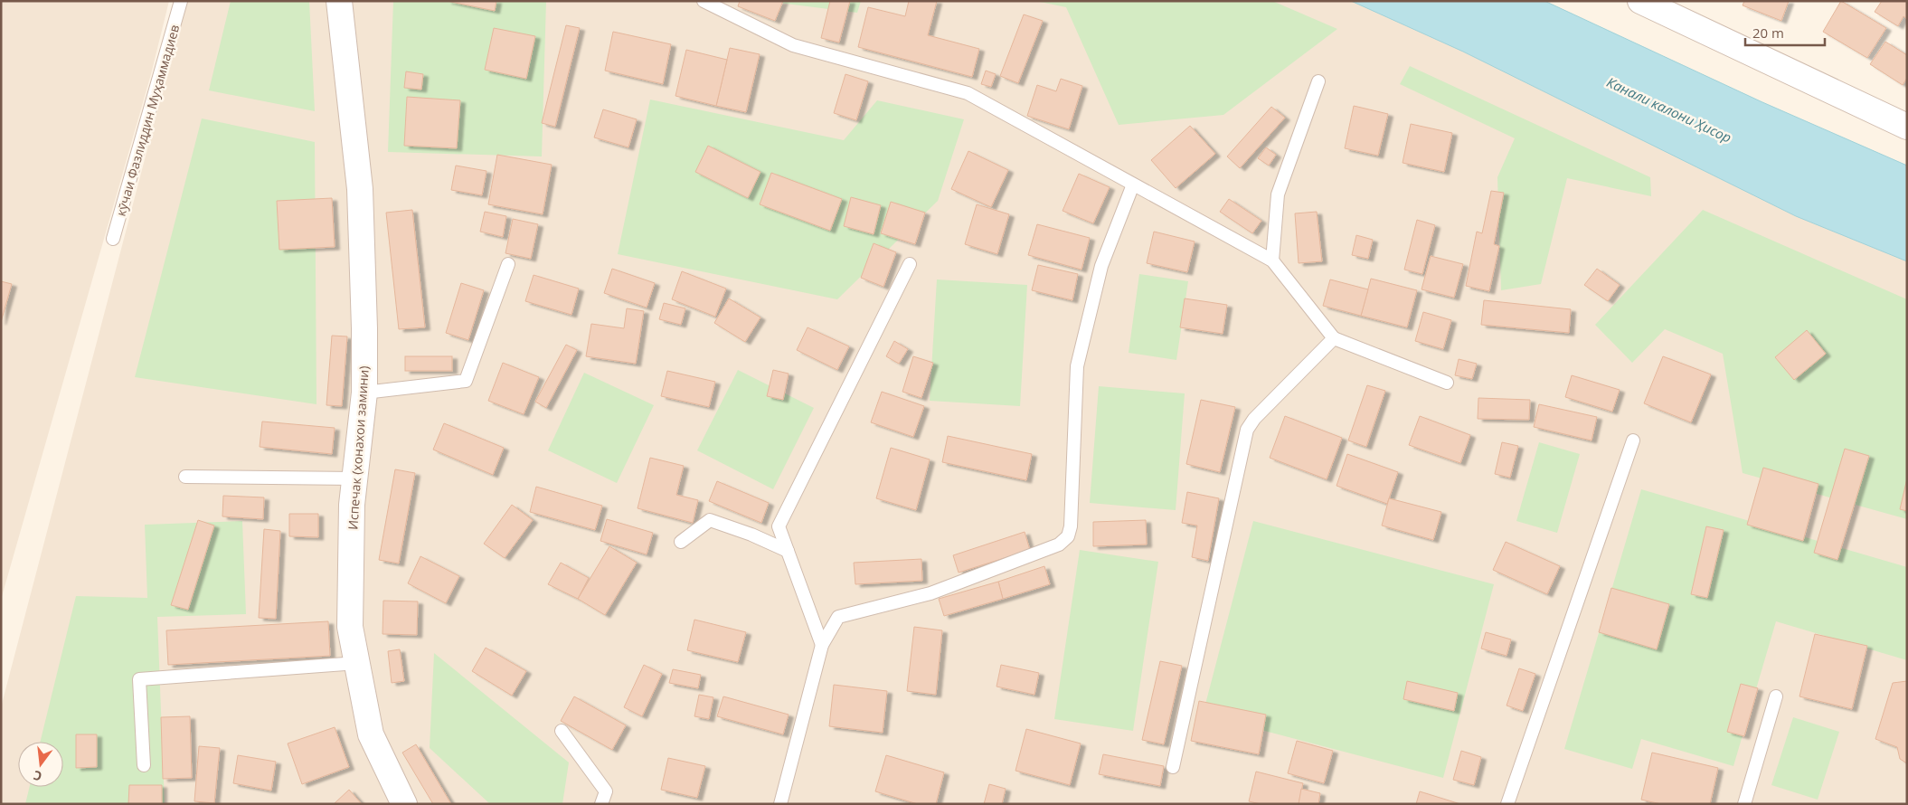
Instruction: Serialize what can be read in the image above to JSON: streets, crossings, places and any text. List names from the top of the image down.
{
  "streets": {
    "street": ["Испечак (хонахои замини)"],
    "lane": ["кӯчаи Фазлиддин Муҳаммадиев"]
  },
  "water": ["Канали калони Ҳисор"],
  "scale_bar": "20 m",
  "north": "bottom"
}
